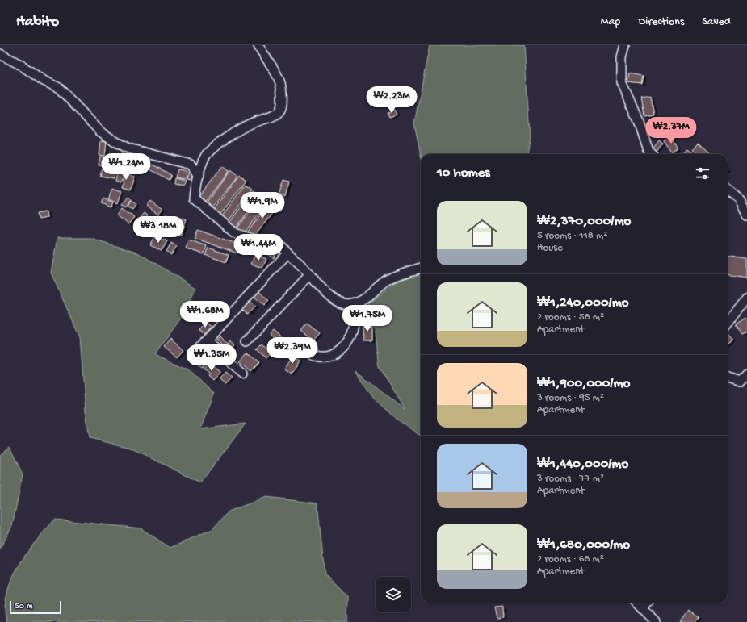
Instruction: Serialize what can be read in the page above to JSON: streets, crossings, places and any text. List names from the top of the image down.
{
  "scale_bar": "50 m",
  "page": {
    "header": "Habito",
    "nav": ["Map", "Directions", "Saved"],
    "price": [
      "₩2.23M",
      "₩2.37M",
      "₩1.24M",
      "₩1.9M",
      "₩3.18M",
      "₩1.44M",
      "₩1.68M",
      "₩1.75M",
      "₩2.39M",
      "₩1.35M"
    ],
    "heading": "10 homes",
    "list": [
      {
        "name": "₩2,370,000/mo",
        "note": "5 rooms · 118 m² · House"
      },
      {
        "name": "₩1,240,000/mo",
        "note": "2 rooms · 58 m² · Apartment"
      },
      {
        "name": "₩1,900,000/mo",
        "note": "3 rooms · 95 m² · Apartment"
      },
      {
        "name": "₩1,440,000/mo",
        "note": "3 rooms · 77 m² · Apartment"
      },
      {
        "name": "₩1,680,000/mo",
        "note": "2 rooms · 68 m² · Apartment"
      }
    ],
    "scale": "50 m"
  }
}
